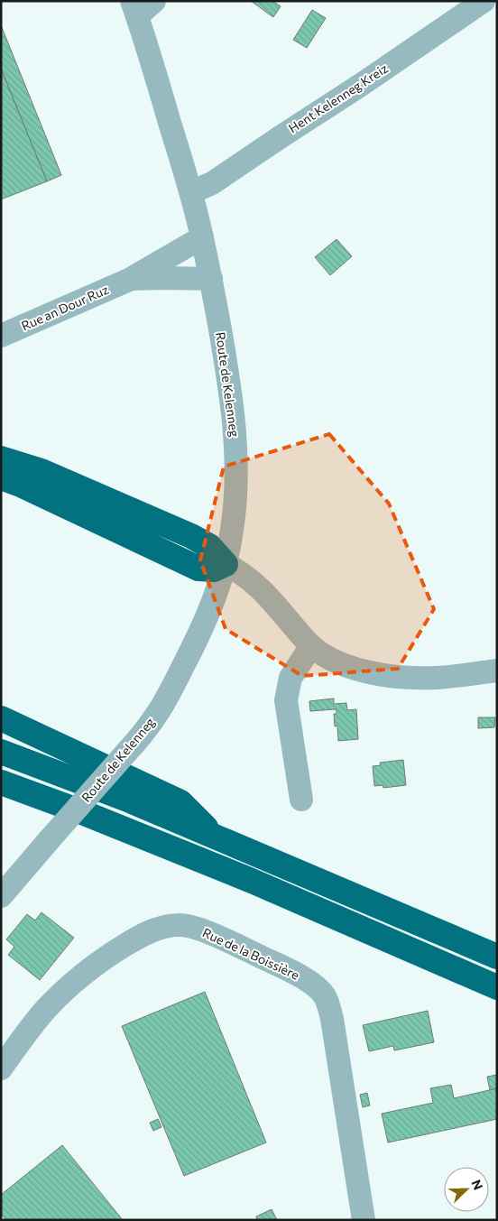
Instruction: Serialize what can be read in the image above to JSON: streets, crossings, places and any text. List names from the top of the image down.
{
  "streets": {
    "street": [
      "Hent Kelenneg Kreiz",
      "Rue an Dour Ruz",
      "Route de Kelenneg",
      "Rue de la Boissière"
    ]
  },
  "crossings": [
    ["Hent Kelenneg Kreiz", "Route de Kelenneg"],
    ["Rue an Dour Ruz", "Route de Kelenneg"]
  ],
  "north": "top right"
}
